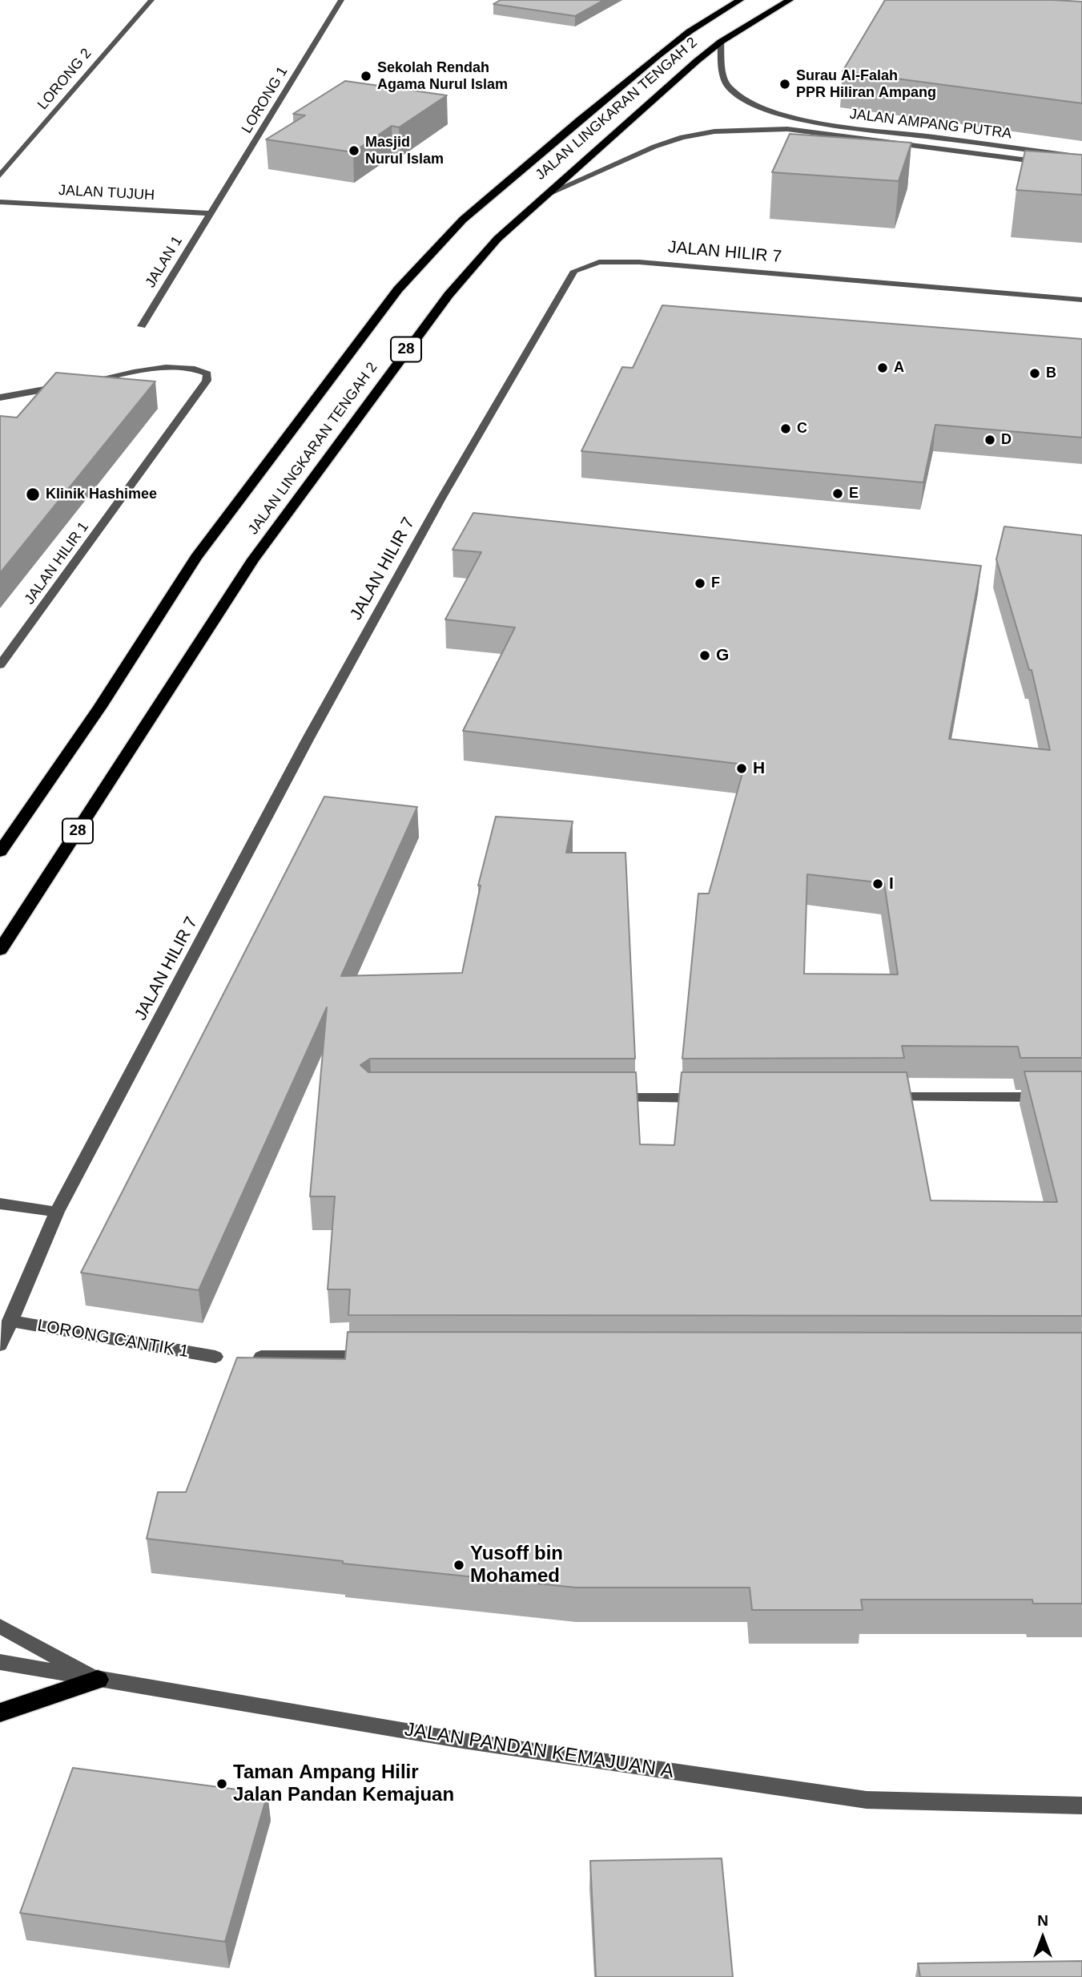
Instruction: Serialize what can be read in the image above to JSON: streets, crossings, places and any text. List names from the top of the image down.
{
  "streets": {
    "highway": ["JALAN LINGKARAN TENGAH 2", "28"],
    "street": [
      "LORONG 2",
      "LORONG 1",
      "JALAN AMPANG PUTRA",
      "JALAN TUJUH",
      "JALAN HILIR 7",
      "JALAN 1",
      "JALAN HILIR 1",
      "LORONG CANTIK 1",
      "JALAN PANDAN KEMAJUAN A"
    ]
  },
  "crossings": [
    ["LORONG 1", "JALAN TUJUH"],
    ["LORONG 1", "JALAN 1"],
    ["JALAN LINGKARAN TENGAH 2", "JALAN AMPANG PUTRA"],
    ["JALAN TUJUH", "JALAN 1"],
    ["JALAN HILIR 7", "LORONG CANTIK 1"]
  ],
  "places": [
    "Sekolah Rendah Agama Nurul Islam",
    "Surau Al-Falah PPR Hiliran Ampang",
    "Masjid Nurul Islam",
    "A",
    "B",
    "C",
    "D",
    "E",
    "Klinik Hashimee",
    "F",
    "G",
    "H",
    "I",
    "Yusoff bin Mohamed",
    "Taman Ampang Hilir Jalan Pandan Kemajuan"
  ],
  "north": "top"
}
